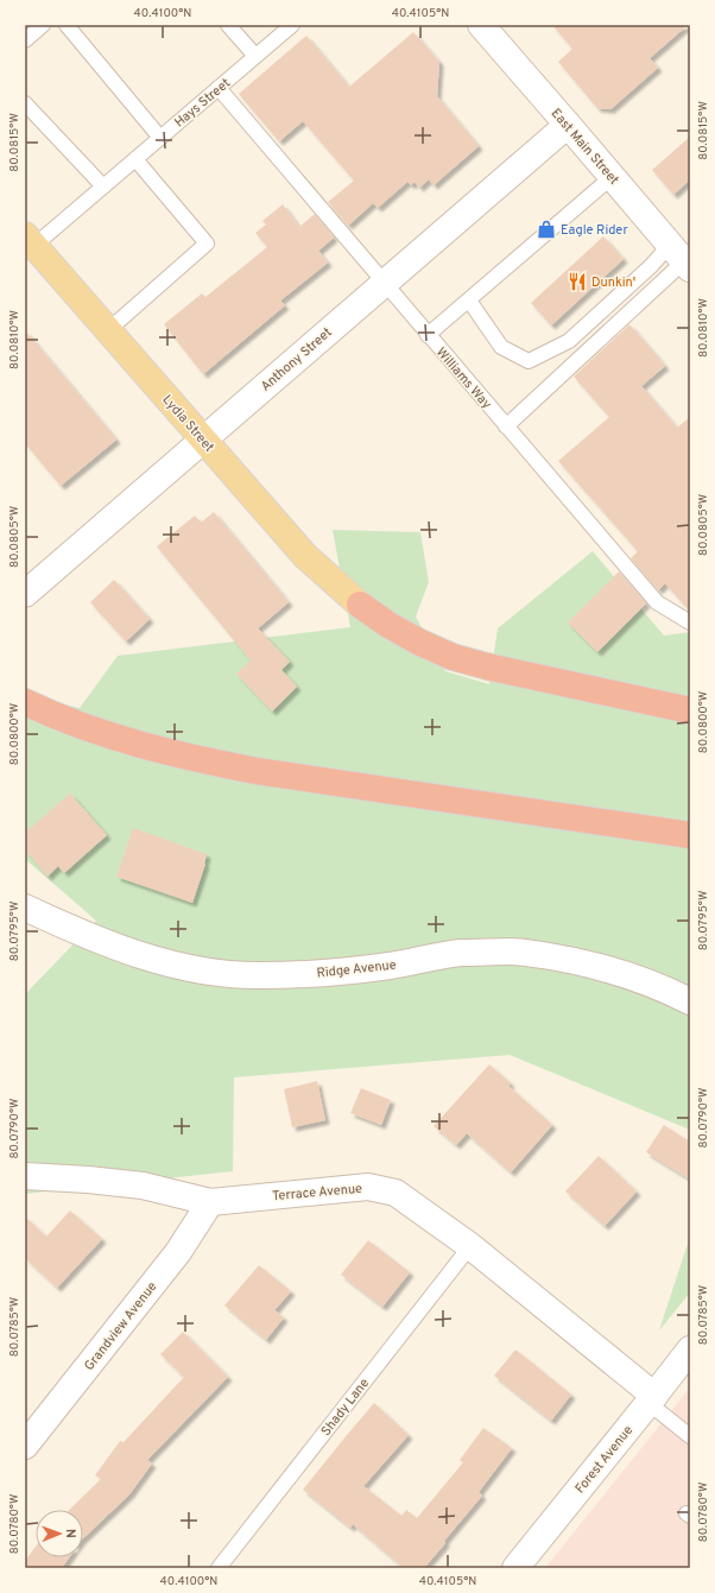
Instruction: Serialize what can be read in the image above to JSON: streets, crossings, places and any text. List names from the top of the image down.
{
  "streets": {
    "main road": ["Lydia Street"],
    "street": [
      "East Main Street",
      "Anthony Street",
      "Ridge Avenue",
      "Terrace Avenue",
      "Grandview Avenue",
      "Forest Avenue"
    ],
    "lane": ["Hays Street", "Williams Way", "Shady Lane"]
  },
  "crossings": [
    ["Hays Street", "Williams Way"],
    ["Hays Street", "Lydia Street"],
    ["East Main Street", "Anthony Street"],
    ["Anthony Street", "Williams Way"],
    ["Anthony Street", "Lydia Street"],
    ["Terrace Avenue", "Grandview Avenue"],
    ["Terrace Avenue", "Shady Lane"],
    ["Terrace Avenue", "Forest Avenue"]
  ],
  "places": {
    "shop": ["Eagle Rider"],
    "restaurant": ["Dunkin'"]
  },
  "north": "right",
  "coordinates": [
    "40.4100°N",
    "40.4105°N",
    "80.0815°W",
    "80.0810°W",
    "80.0805°W",
    "80.0800°W",
    "80.0795°W",
    "80.0790°W",
    "80.0785°W",
    "80.0780°W"
  ]
}
